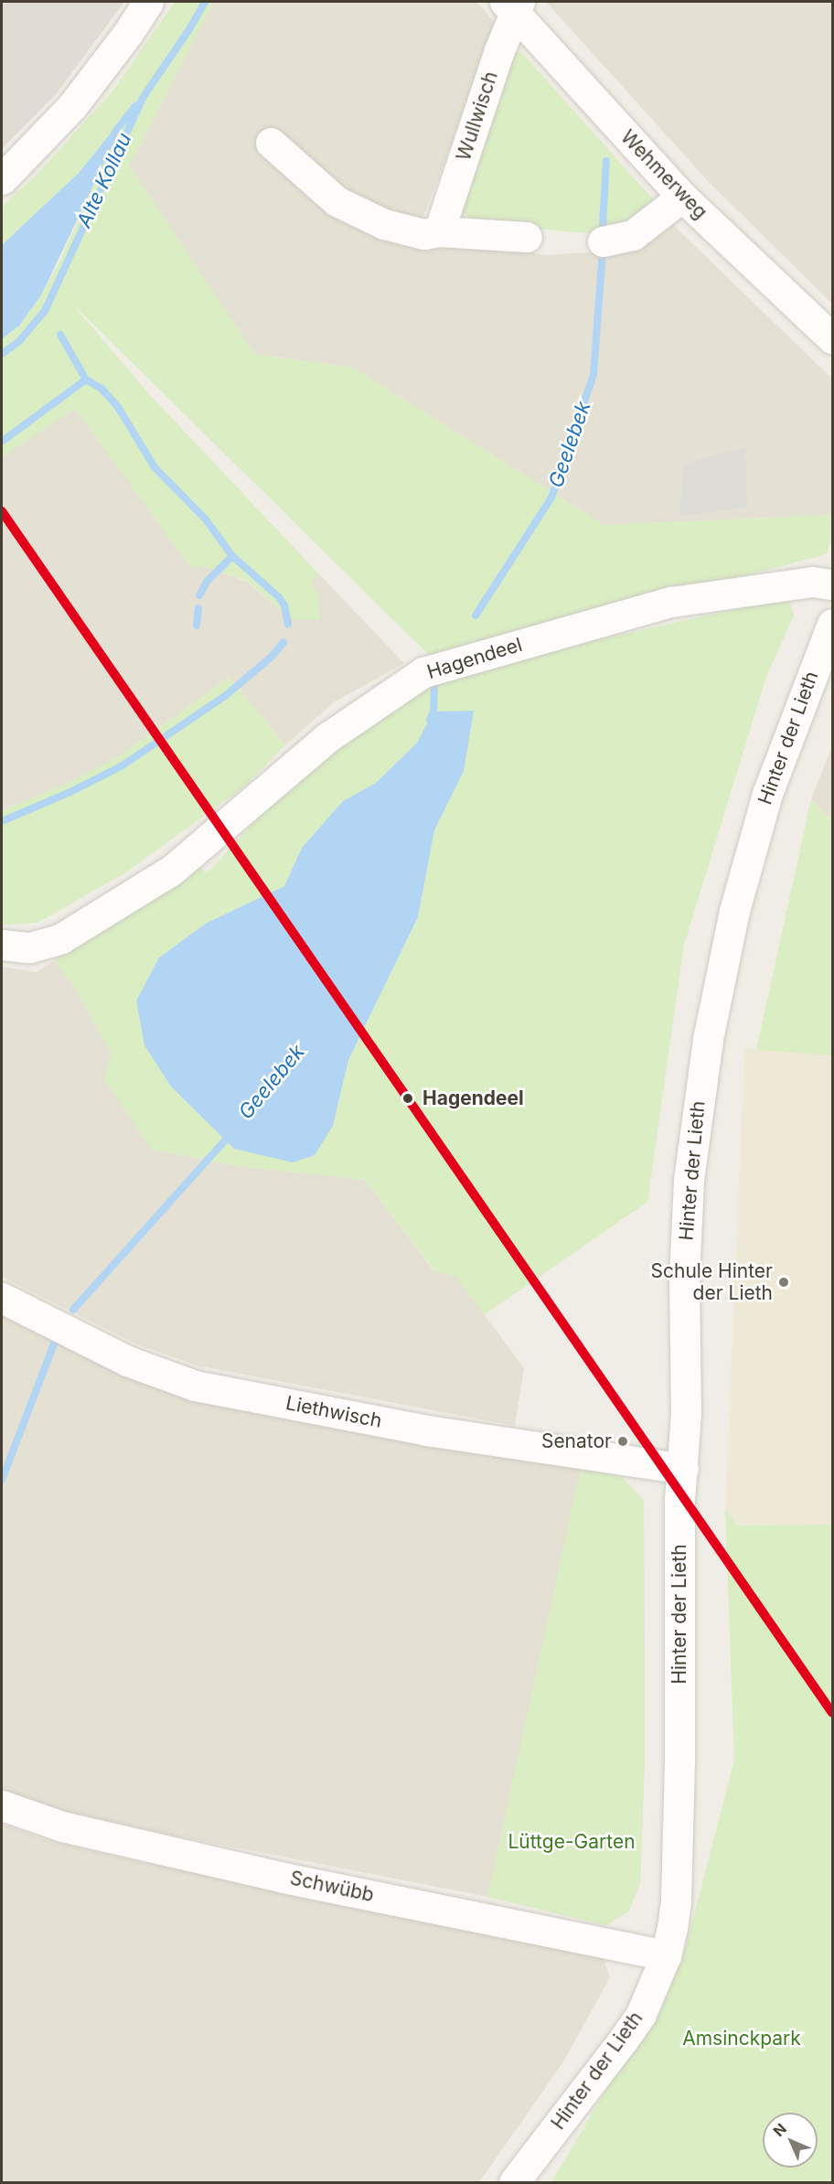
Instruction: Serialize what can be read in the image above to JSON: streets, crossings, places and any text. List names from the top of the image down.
{
  "streets": {
    "street": [
      "Wullwisch",
      "Wehmerweg",
      "Hagendeel",
      "Hinter der Lieth",
      "Liethwisch",
      "Schwübb"
    ]
  },
  "crossings": [
    ["Wullwisch", "Wehmerweg"],
    ["Hinter der Lieth", "Liethwisch"],
    ["Hinter der Lieth", "Schwübb"]
  ],
  "water": ["Alte Kollau", "Geelebek"],
  "parks": ["Lüttge-Garten", "Amsinckpark"],
  "places": ["Hagendeel", "Schule Hinter der Lieth", "Senator"],
  "north": "top left"
}
